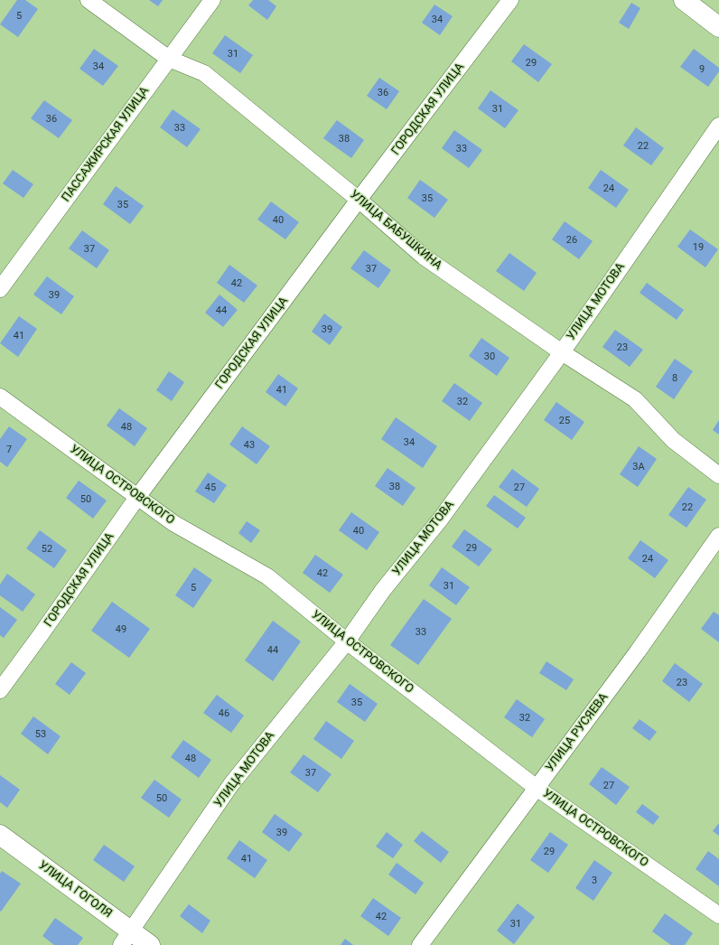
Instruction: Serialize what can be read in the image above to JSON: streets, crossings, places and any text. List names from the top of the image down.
{
  "streets": {
    "street": [
      "ГОРОДСКАЯ УЛИЦА",
      "ПАССАЖИРСКАЯ УЛИЦА",
      "УЛИЦА БАБУШКИНА",
      "УЛИЦА МОТОВА",
      "УЛИЦА ОСТРОВСКОГО",
      "УЛИЦА РУСЯЕВА",
      "УЛИЦА ГОГОЛЯ"
    ]
  },
  "crossings": [
    ["ГОРОДСКАЯ УЛИЦА", "УЛИЦА БАБУШКИНА"],
    ["ГОРОДСКАЯ УЛИЦА", "УЛИЦА ОСТРОВСКОГО"],
    ["ПАССАЖИРСКАЯ УЛИЦА", "УЛИЦА БАБУШКИНА"],
    ["УЛИЦА БАБУШКИНА", "УЛИЦА МОТОВА"],
    ["УЛИЦА МОТОВА", "УЛИЦА ОСТРОВСКОГО"],
    ["УЛИЦА МОТОВА", "УЛИЦА ГОГОЛЯ"],
    ["УЛИЦА ОСТРОВСКОГО", "УЛИЦА РУСЯЕВА"]
  ],
  "house_numbers": [
    "5",
    "34",
    "31",
    "29",
    "34",
    "9",
    "36",
    "31",
    "36",
    "33",
    "38",
    "22",
    "33",
    "24",
    "35",
    "35",
    "40",
    "26",
    "19",
    "37",
    "37",
    "42",
    "39",
    "44",
    "39",
    "41",
    "23",
    "30",
    "8",
    "41",
    "32",
    "25",
    "48",
    "34",
    "43",
    "7",
    "3А",
    "38",
    "45",
    "27",
    "50",
    "22",
    "40",
    "29",
    "52",
    "24",
    "42",
    "31",
    "5",
    "49",
    "33",
    "44",
    "23",
    "35",
    "46",
    "32",
    "53",
    "48",
    "37",
    "27",
    "50",
    "39",
    "29",
    "41",
    "3",
    "42",
    "31"
  ]
}
